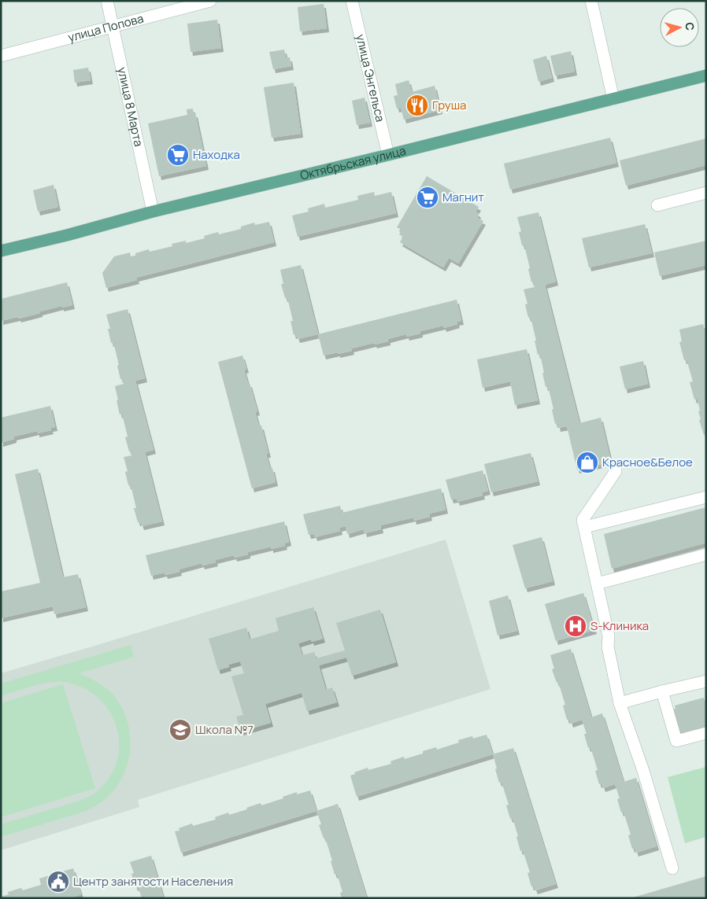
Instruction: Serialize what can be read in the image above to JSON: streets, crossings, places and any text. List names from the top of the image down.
{
  "streets": {
    "main road": ["Октябрьская улица"],
    "street": ["улица Попова", "улица Энгельса", "улица 8 Марта"]
  },
  "crossings": [
    ["улица Попова", "улица 8 Марта"],
    ["улица Энгельса", "Октябрьская улица"],
    ["улица 8 Марта", "Октябрьская улица"]
  ],
  "places": {
    "restaurant": ["Груша"],
    "supermarket": ["Находка", "Магнит"],
    "shop": ["Красное&Белое"],
    "hospital": ["S-Клиника"],
    "school or university": ["Школа №7"],
    "public building": ["Центр занятости Населения"]
  },
  "north": "right"
}
